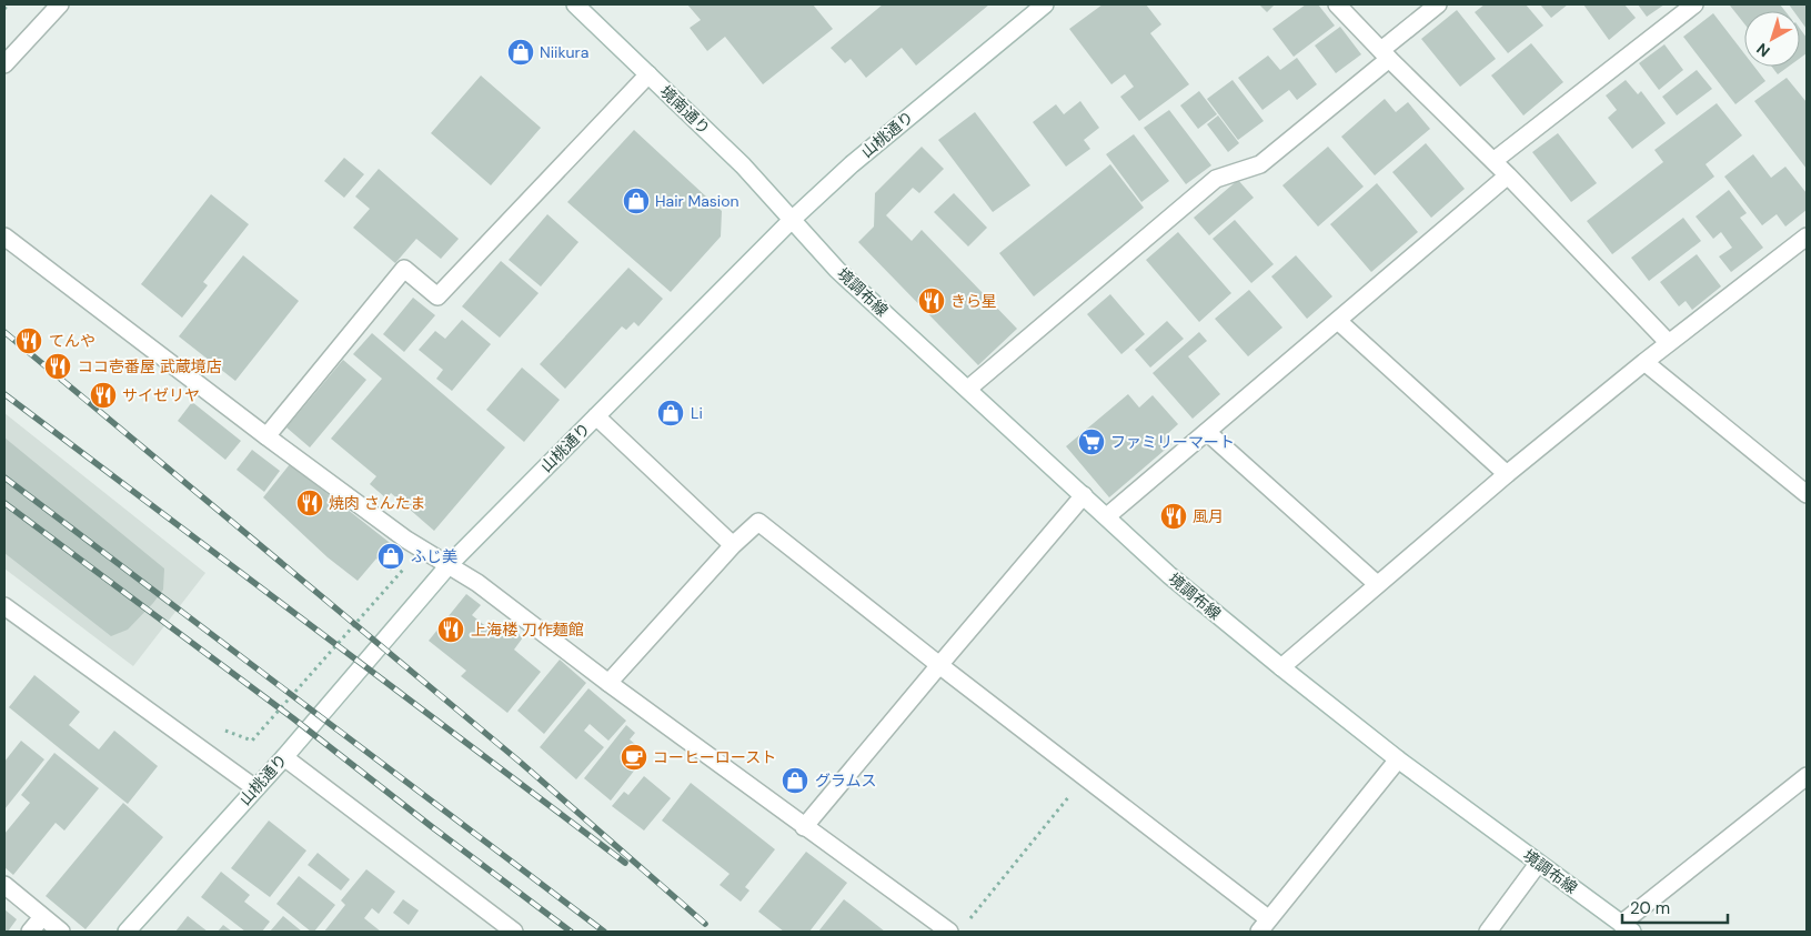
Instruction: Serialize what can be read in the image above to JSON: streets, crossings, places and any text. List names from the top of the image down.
{
  "streets": {
    "street": ["境南通り", "山桃通り", "境調布線"]
  },
  "crossings": [
    ["境南通り", "山桃通り"],
    ["境南通り", "境調布線"],
    ["山桃通り", "境調布線"]
  ],
  "places": {
    "shop": [
      "Niikura",
      "Hair Masion",
      "Li",
      "ふじ美",
      "グラムス"
    ],
    "restaurant": [
      "きら星",
      "てんや",
      "ココ壱番屋 武蔵境店",
      "サイゼリヤ",
      "焼肉 さんたま",
      "風月",
      "上海楼 刀作麺館"
    ],
    "supermarket": ["ファミリーマート"],
    "cafe": ["コーヒーロースト"]
  },
  "scale_bar": "20 m",
  "north": "bottom left"
}
